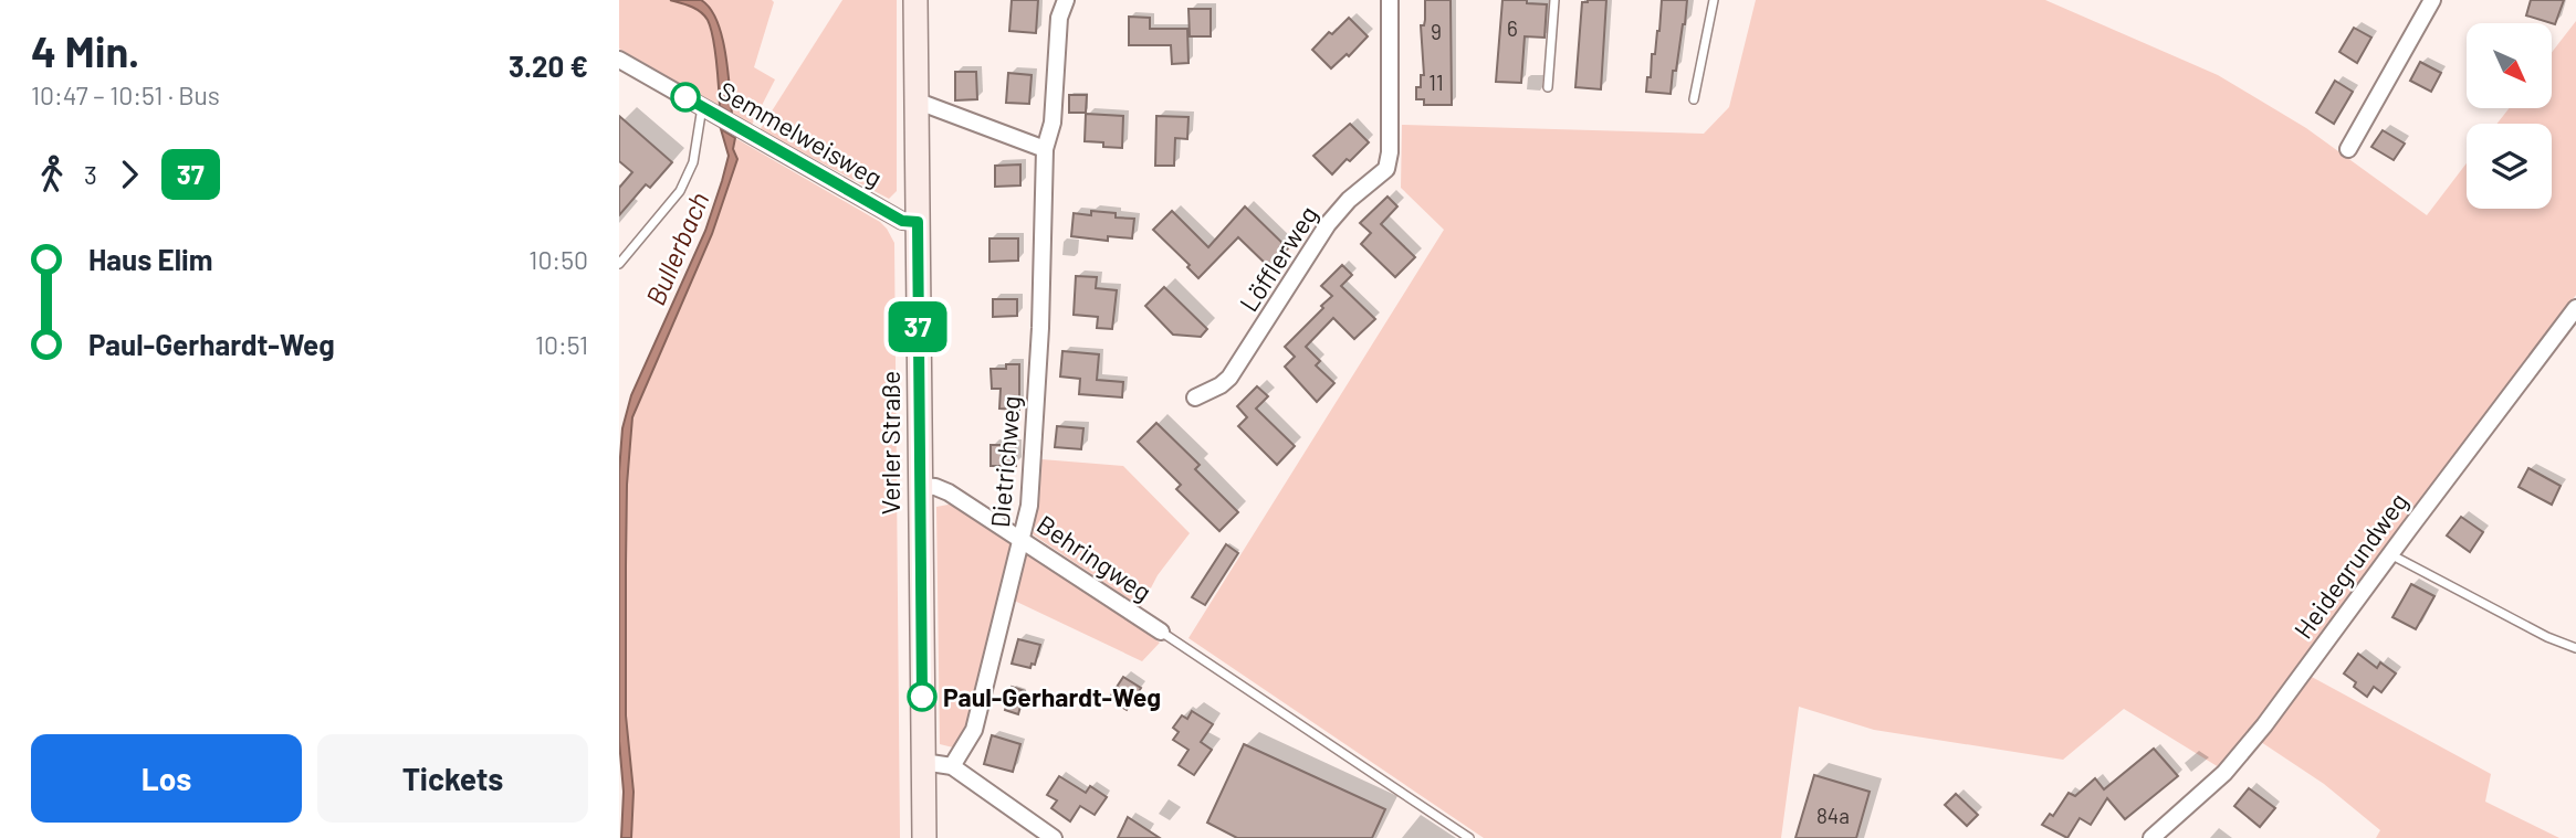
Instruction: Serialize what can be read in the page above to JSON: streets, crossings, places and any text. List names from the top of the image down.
{
  "streets": {
    "main road": ["Verler Straße"],
    "street": [
      "Semmelweisweg",
      "Löfflerweg",
      "Dietrichweg",
      "Behringweg",
      "Heidegrundweg"
    ]
  },
  "crossings": [
    ["Semmelweisweg", "Verler Straße"],
    ["Verler Straße", "Behringweg"],
    ["Dietrichweg", "Behringweg"]
  ],
  "water": ["Bullerbach"],
  "places": ["Paul-Gerhardt-Weg"],
  "lines": ["bus line 37"],
  "house_numbers": [
    "6",
    "9",
    "11",
    "84a"
  ],
  "north": "bottom right",
  "page": {
    "heading": ["4 Min.", "10:47 – 10:51 · Bus", "3.20 €"],
    "on_map": "37",
    "legs": ["3", "37"],
    "list": [
      {
        "name": "Haus Elim",
        "value": "10:50"
      },
      {
        "name": "Paul-Gerhardt-Weg",
        "value": "10:51"
      }
    ],
    "buttons": ["Los", "Tickets"]
  }
}
